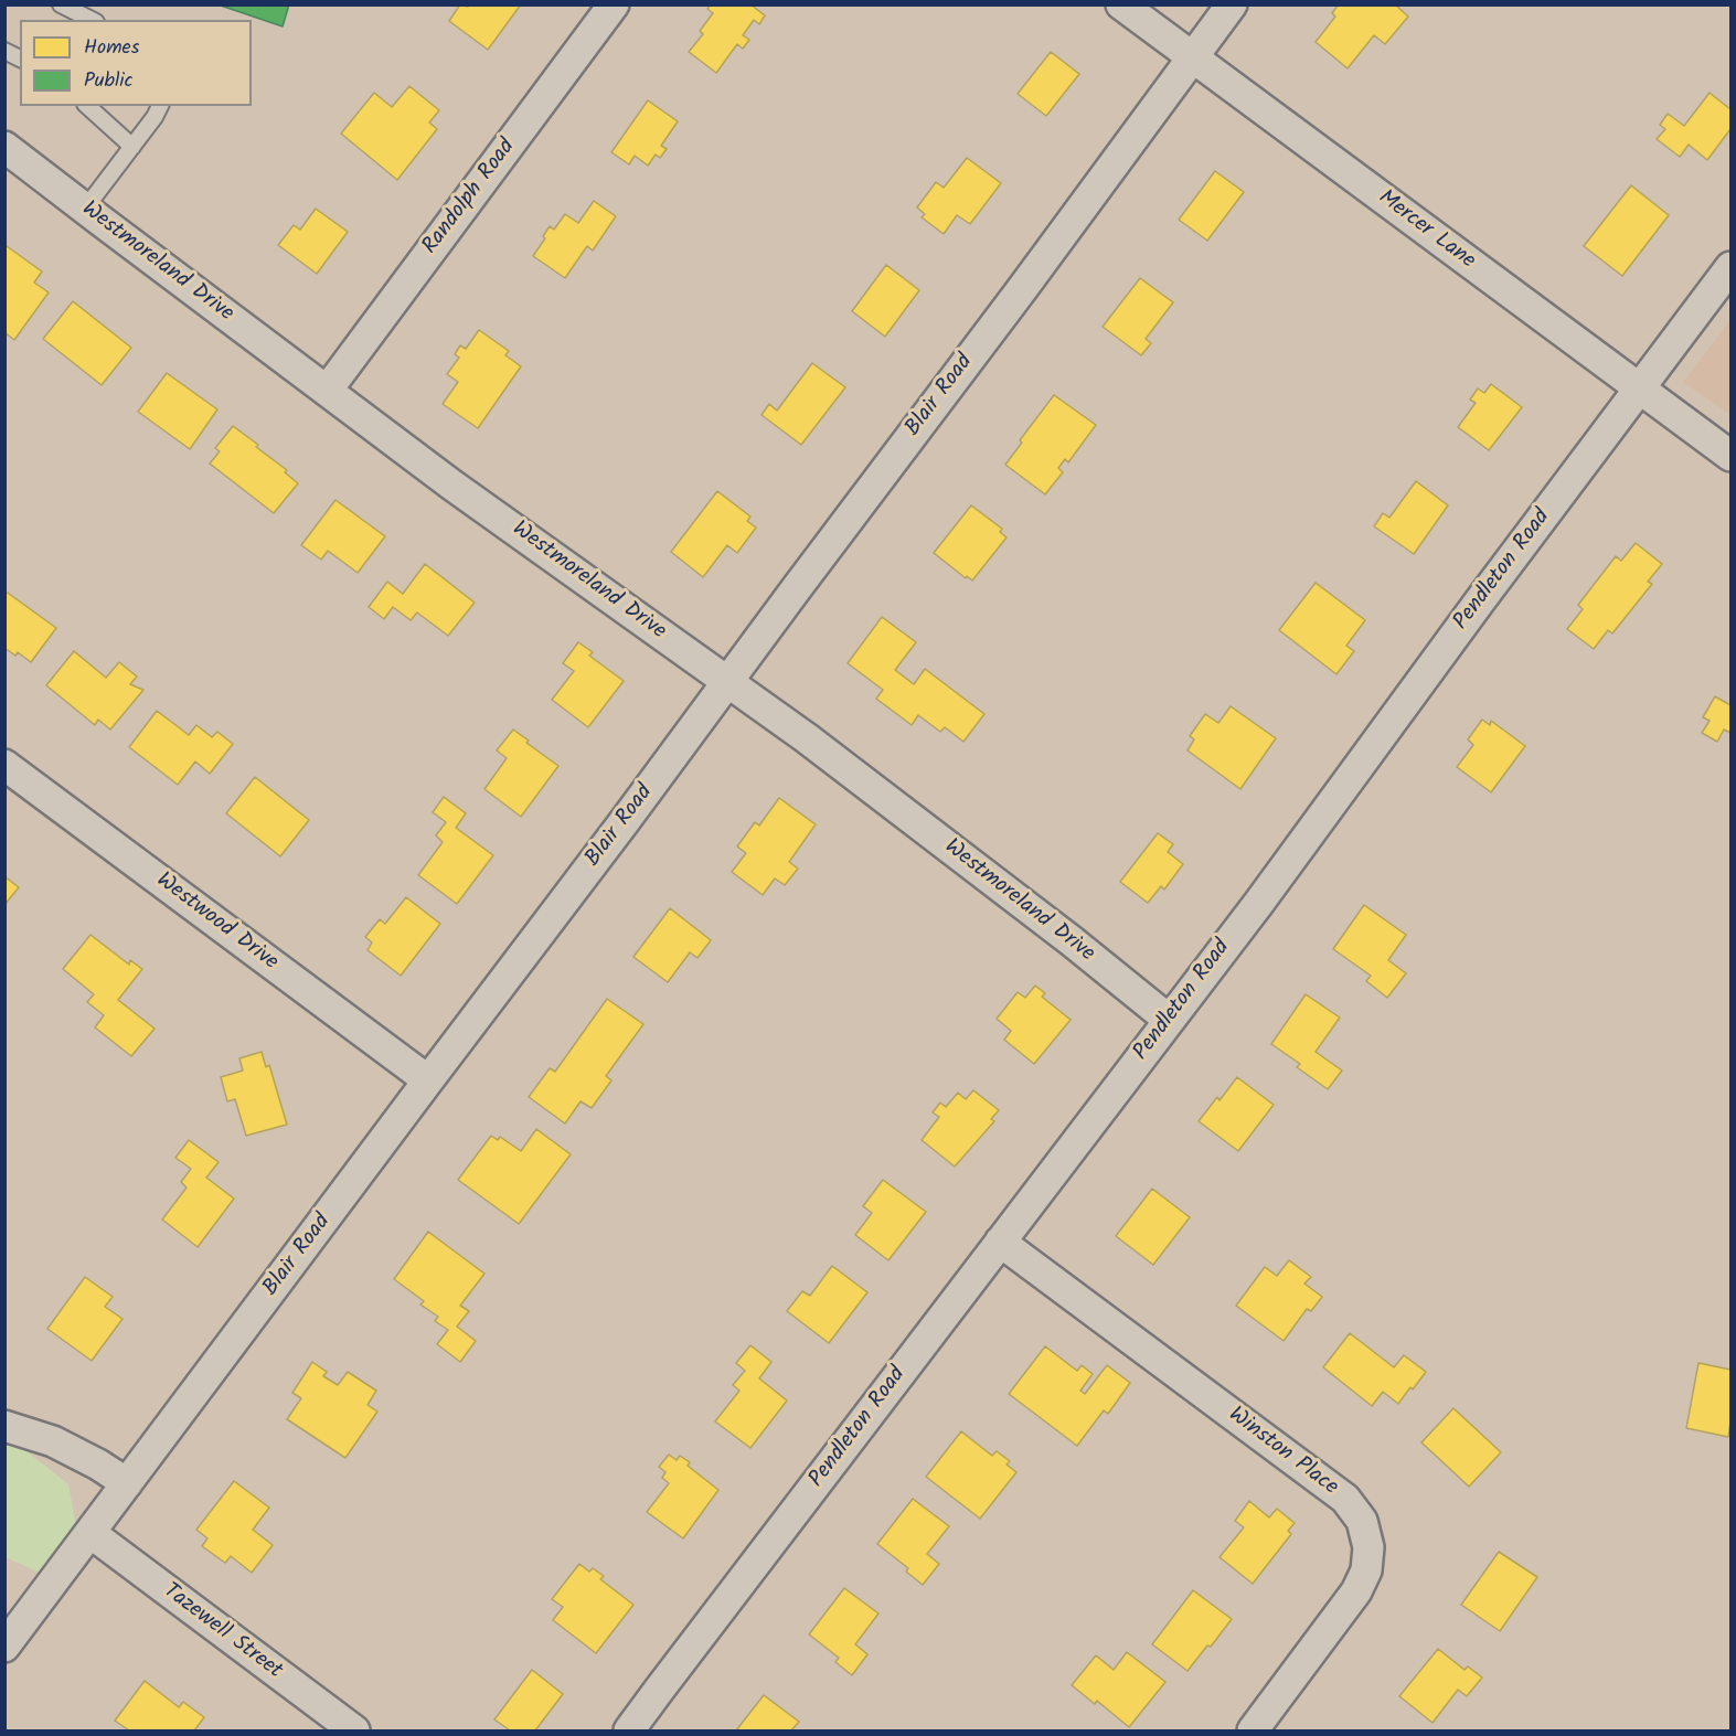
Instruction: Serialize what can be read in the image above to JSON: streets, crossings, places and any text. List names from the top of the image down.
{
  "streets": {
    "street": [
      "Randolph Road",
      "Mercer Lane",
      "Westmoreland Drive",
      "Blair Road",
      "Pendleton Road",
      "Westwood Drive",
      "Winston Place",
      "Tazewell Street"
    ]
  },
  "crossings": [
    ["Randolph Road", "Westmoreland Drive"],
    ["Mercer Lane", "Blair Road"],
    ["Mercer Lane", "Pendleton Road"],
    ["Westmoreland Drive", "Blair Road"],
    ["Westmoreland Drive", "Pendleton Road"],
    ["Blair Road", "Westwood Drive"],
    ["Blair Road", "Tazewell Street"],
    ["Pendleton Road", "Winston Place"]
  ],
  "legend": ["Homes", "Public"]
}
